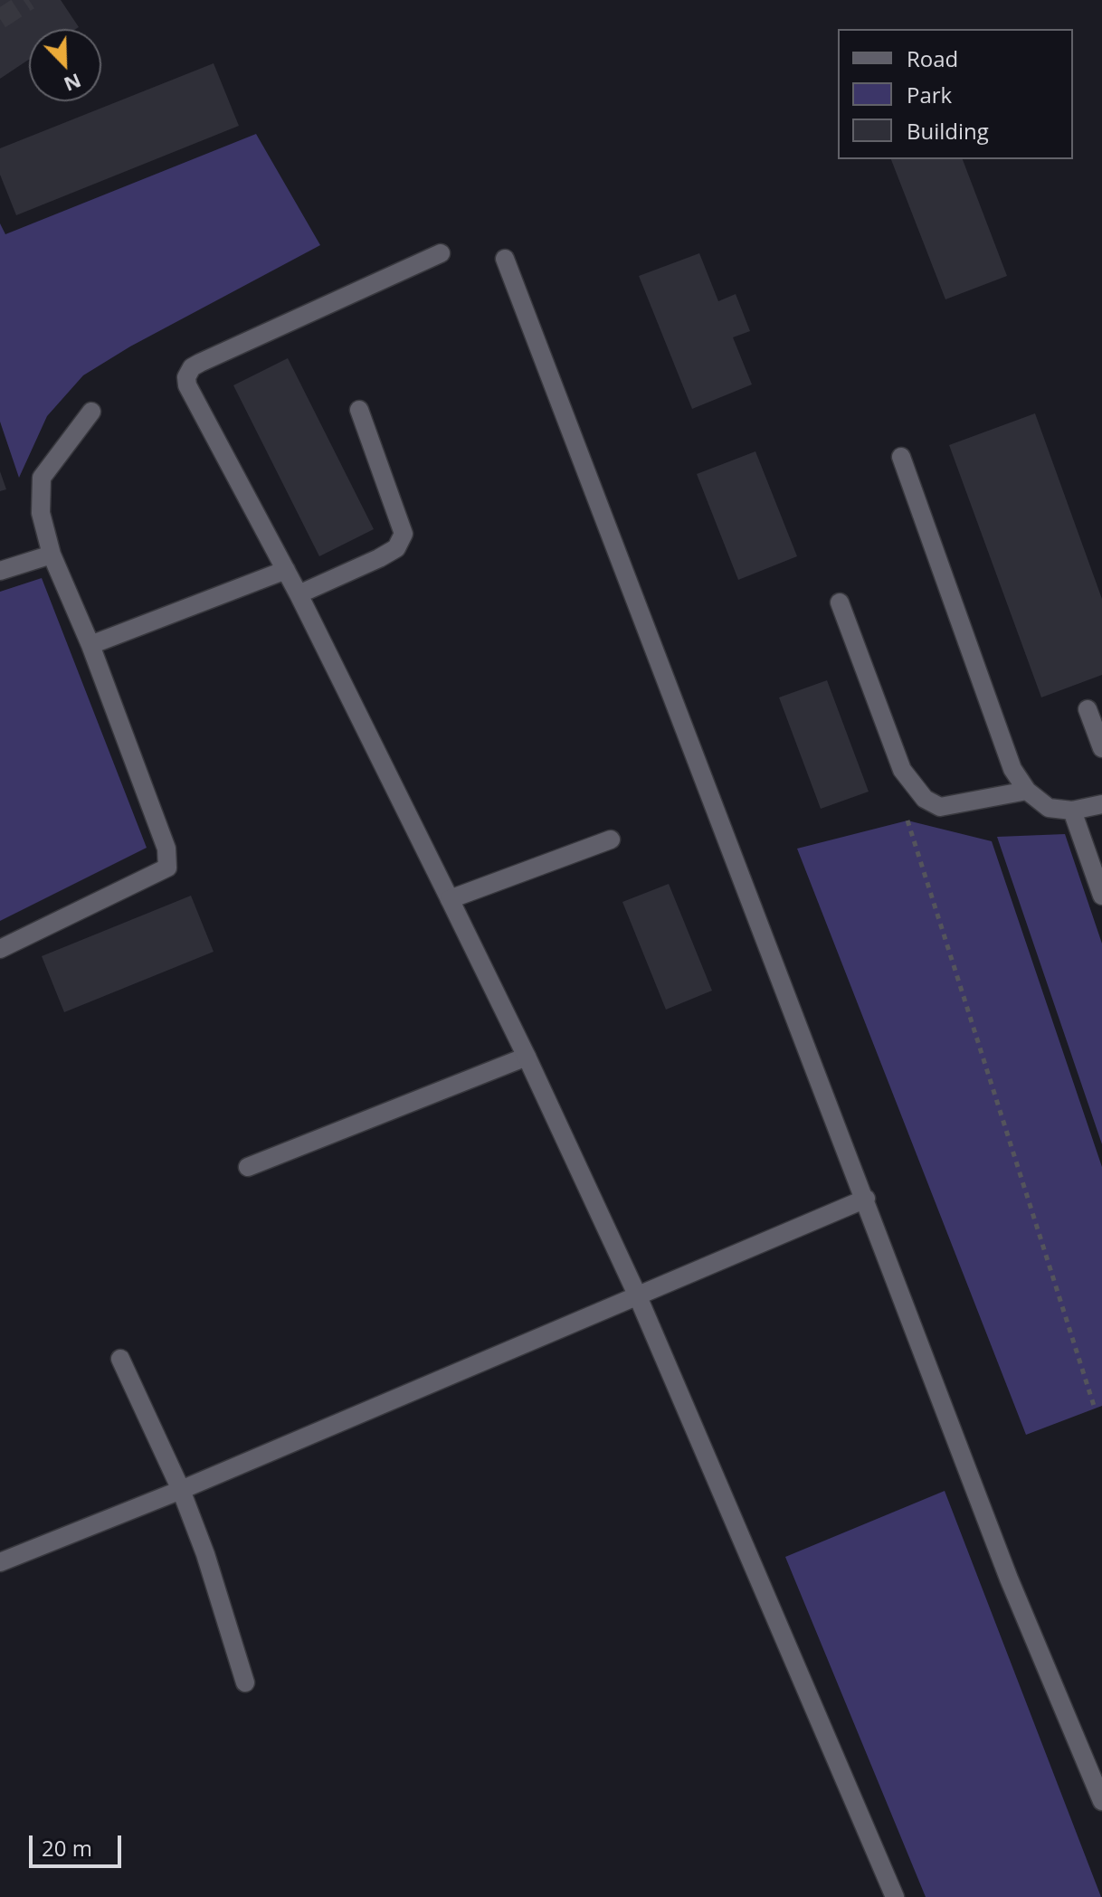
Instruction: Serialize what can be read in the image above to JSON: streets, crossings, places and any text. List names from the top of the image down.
{
  "legend": ["Road", "Park", "Building"],
  "scale_bar": "20 m",
  "north": "bottom right"
}
